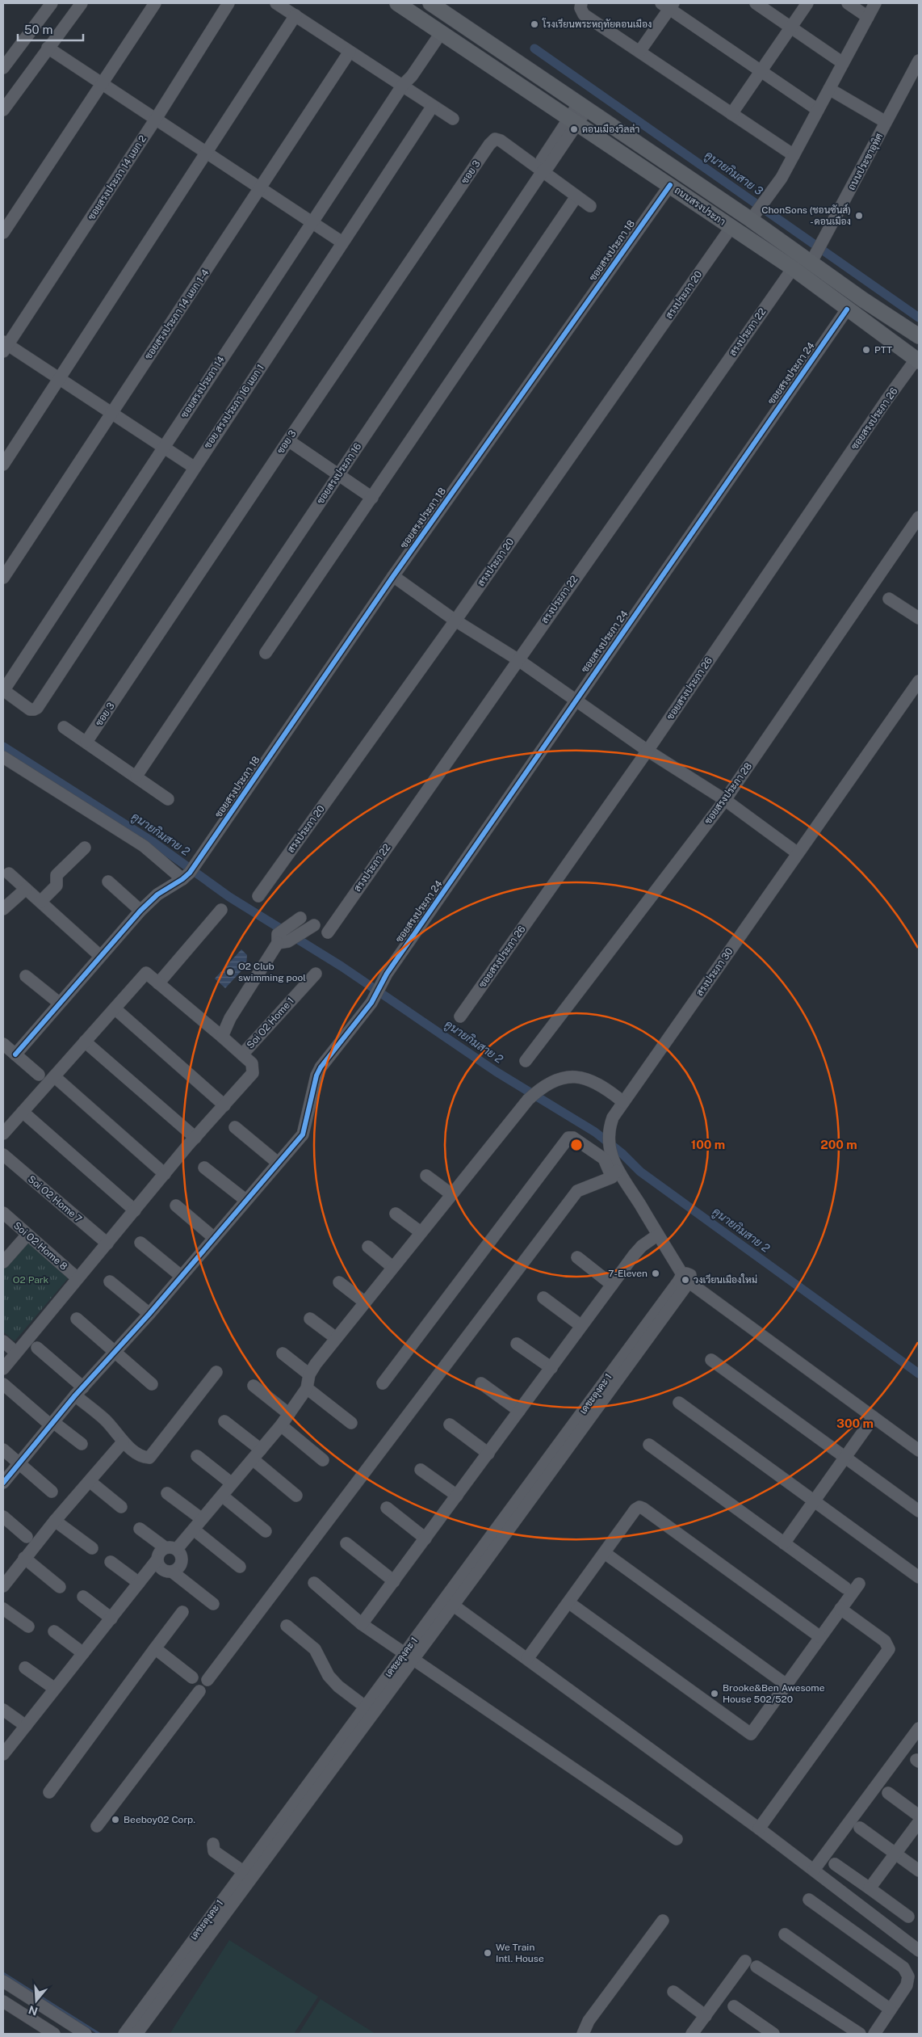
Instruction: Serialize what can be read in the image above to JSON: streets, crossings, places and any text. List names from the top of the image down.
{
  "streets": {
    "main road": ["ถนนสรงประภา"],
    "street": [
      "ถนนประชาอุทิศ",
      "ซอย 3",
      "ซอยสรงประภา 14 แยก 2",
      "ซอยสรงประภา 18",
      "สรงประภา 20",
      "ซอยสรงประภา 14 แยก 1-4",
      "สรงประภา 22",
      "ซอยสรงประภา 24",
      "ซอยสรงประภา 14",
      "ซอย สรงประภา 16 แยก 1",
      "ซอยสรงประภา 26",
      "ซอยสรงประภา 16",
      "ซอยสรงประภา 28",
      "สรงประภา 30",
      "Soi O2 Home 1",
      "Soi O2 Home 7",
      "Soi O2 Home 8",
      "เดชะตุงคะ 1"
    ]
  },
  "crossings": [
    ["ถนนประชาอุทิศ", "ถนนสรงประภา"],
    ["ซอย 3", "ซอยสรงประภา 16"],
    ["ถนนสรงประภา", "ซอยสรงประภา 18"],
    ["ถนนสรงประภา", "สรงประภา 20"],
    ["ถนนสรงประภา", "สรงประภา 22"],
    ["ถนนสรงประภา", "ซอยสรงประภา 24"],
    ["ถนนสรงประภา", "ซอยสรงประภา 14"],
    ["ถนนสรงประภา", "ซอยสรงประภา 26"],
    ["ถนนสรงประภา", "ซอยสรงประภา 16"],
    ["ซอยสรงประภา 14", "ซอย สรงประภา 16 แยก 1"],
    ["สรงประภา 30", "เดชะตุงคะ 1"]
  ],
  "water": ["คูนายกิมสาย 3", "คูนายกิมสาย 2"],
  "parks": ["O2 Park"],
  "places": [
    "โรงเรียนพระหฤทัยดอนเมือง",
    "ดอนเมืองวิลล่า",
    "ChonSons (ชอนซันส์) - ดอนเมือง",
    "PTT",
    "O2 Club swimming pool",
    "7-Eleven",
    "วงเวียนเมืองใหม่",
    "Brooke&Ben Awesome House 502/520",
    "Beeboy02 Corp.",
    "We Train Intl. House"
  ],
  "scale_bar": "50 m",
  "north": "bottom",
  "rings": ["100 m", "200 m", "300 m"]
}
